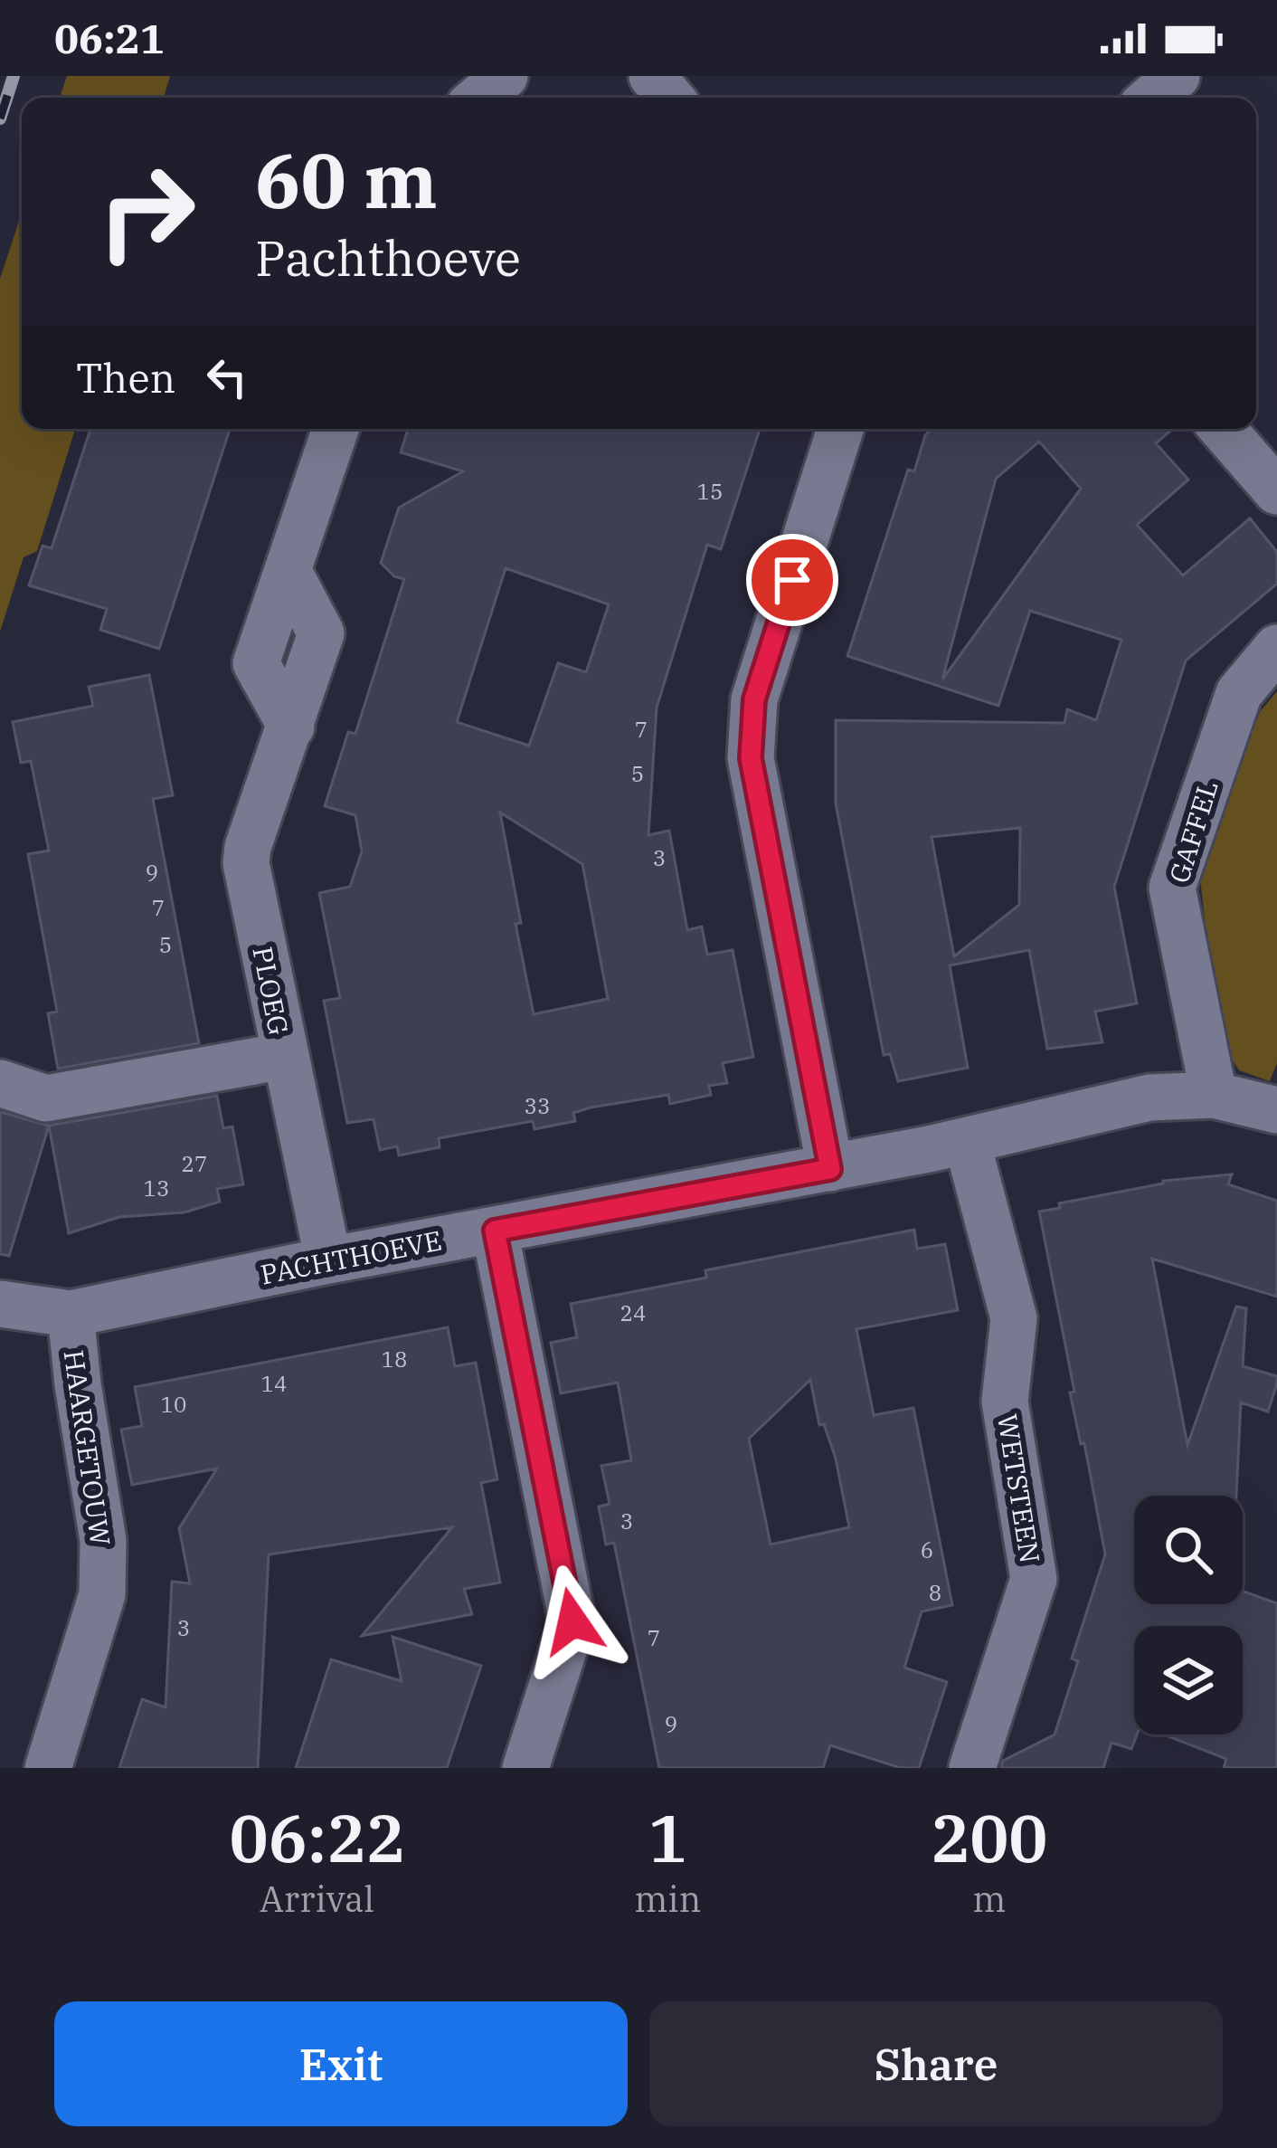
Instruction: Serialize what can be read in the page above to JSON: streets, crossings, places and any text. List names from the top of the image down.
{
  "streets": {
    "street": [
      "GAFFEL",
      "PLOEG",
      "PACHTHOEVE",
      "HAARGETOUW",
      "WETSTEEN"
    ]
  },
  "crossings": [
    ["GAFFEL", "PACHTHOEVE"],
    ["PLOEG", "PACHTHOEVE"],
    ["PACHTHOEVE", "HAARGETOUW"],
    ["PACHTHOEVE", "WETSTEEN"]
  ],
  "house_numbers": [
    "15",
    "7",
    "5",
    "3",
    "9",
    "7",
    "5",
    "33",
    "27",
    "13",
    "24",
    "18",
    "14",
    "10",
    "3",
    "6",
    "8",
    "3",
    "7",
    "9"
  ],
  "page": {
    "status": "06:21",
    "turn": ["60 m", "Pachthoeve"],
    "then": "Then",
    "eta": [
      "06:22",
      "Arrival",
      "1",
      "min",
      "200",
      "m"
    ],
    "buttons": ["Exit", "Share"]
  }
}
